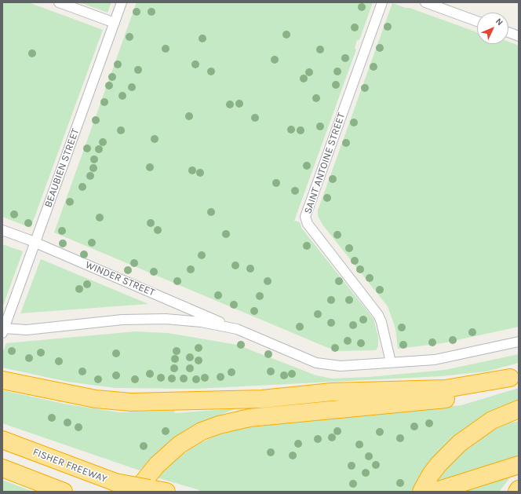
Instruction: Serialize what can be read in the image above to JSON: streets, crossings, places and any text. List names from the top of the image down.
{
  "streets": {
    "highway": ["FISHER FREEWAY"],
    "street": ["SAINT ANTOINE STREET", "BEAUBIEN STREET", "WINDER STREET"]
  },
  "crossings": [
    ["BEAUBIEN STREET", "WINDER STREET"]
  ],
  "north": "top right"
}
